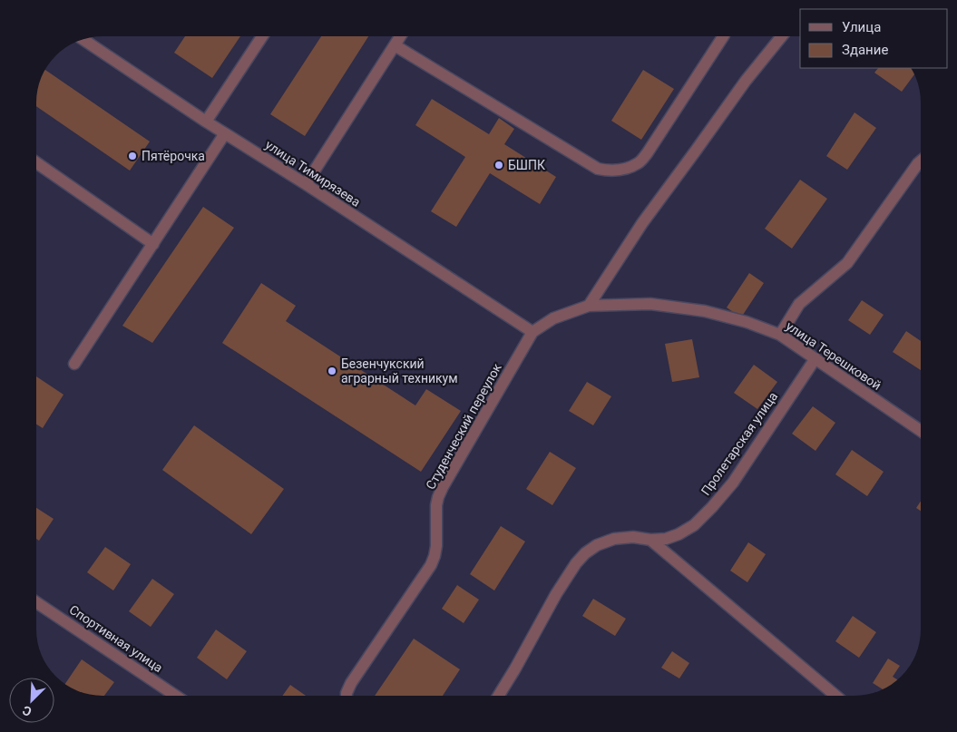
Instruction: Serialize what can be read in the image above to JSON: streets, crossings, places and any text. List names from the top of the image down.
{
  "streets": {
    "street": [
      "улица Тимирязева",
      "улица Терешковой",
      "Студенческий переулок",
      "Пролетарская улица",
      "Спортивная улица"
    ]
  },
  "crossings": [
    ["улица Тимирязева", "улица Терешковой"],
    ["улица Тимирязева", "Студенческий переулок"],
    ["улица Терешковой", "Студенческий переулок"],
    ["улица Терешковой", "Пролетарская улица"]
  ],
  "places": ["Пятёрочка", "БШПК", "Безенчукский аграрный техникум"],
  "legend": ["Улица", "Здание"],
  "north": "bottom left"
}
